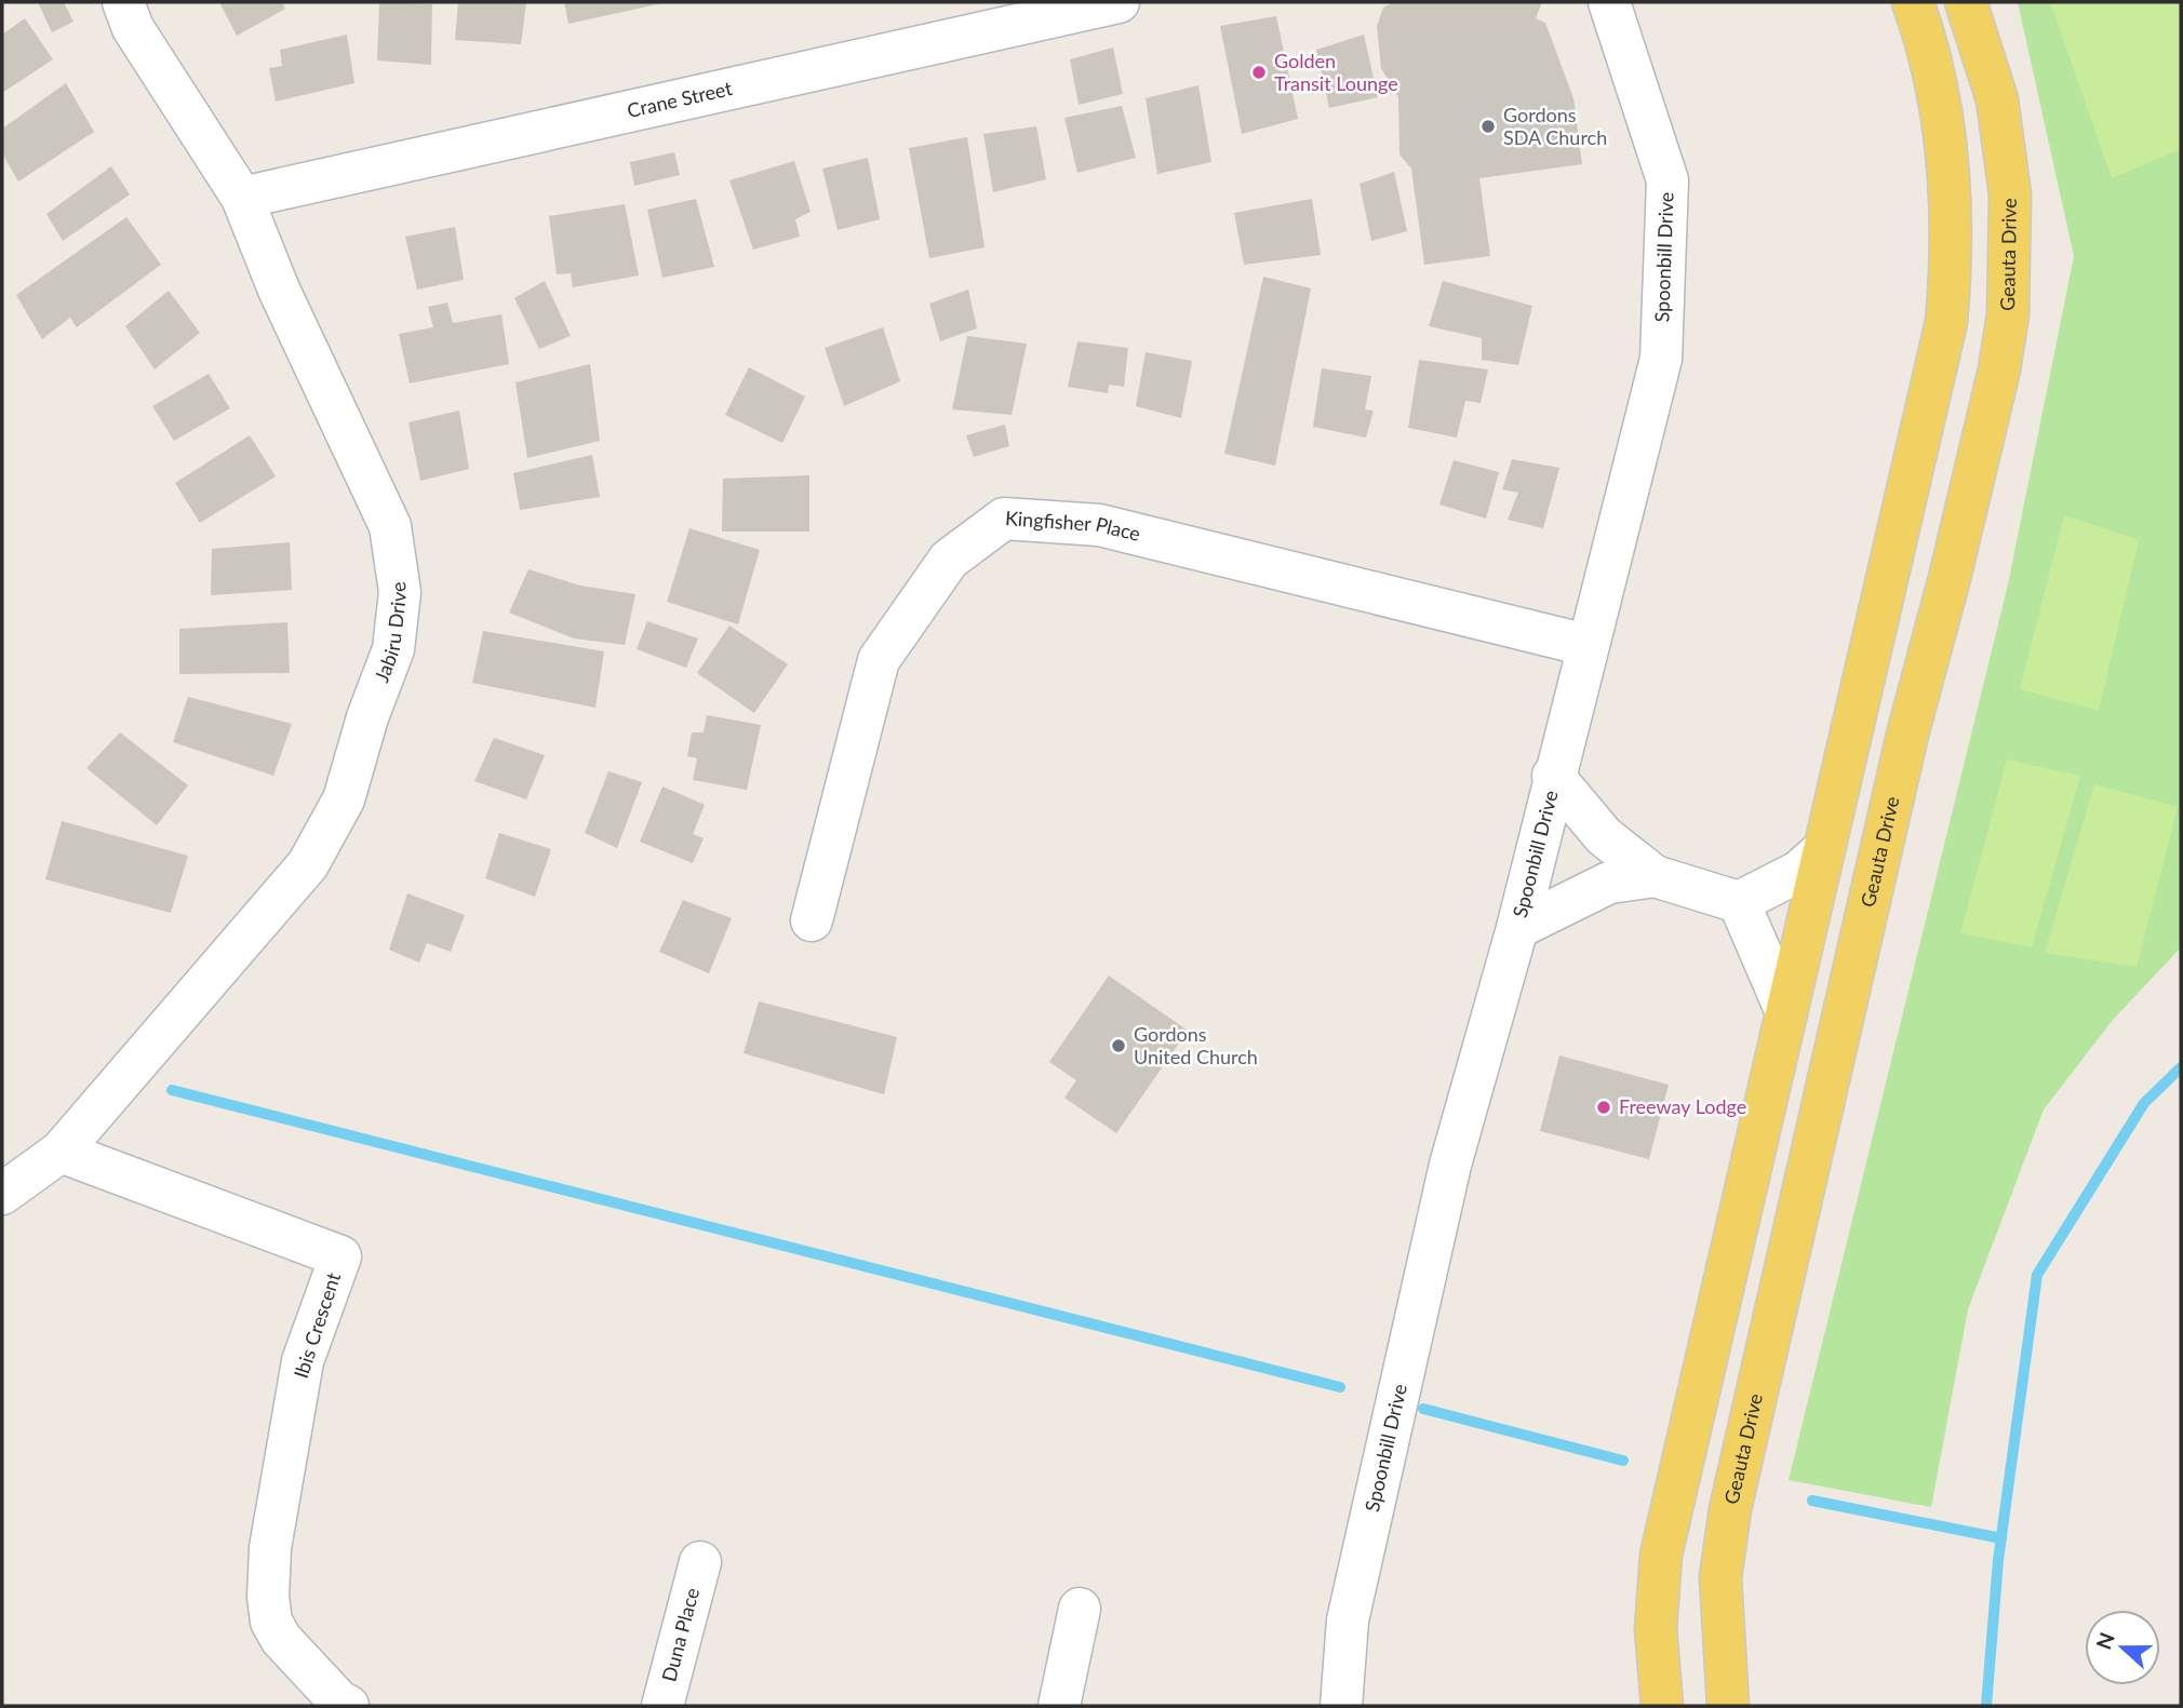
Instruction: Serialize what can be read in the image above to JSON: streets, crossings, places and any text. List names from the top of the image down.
{
  "streets": {
    "main road": ["Geauta Drive"],
    "street": [
      "Crane Street",
      "Spoonbill Drive",
      "Kingfisher Place",
      "Jabiru Drive",
      "Ibis Crescent",
      "Duna Place"
    ]
  },
  "crossings": [
    ["Crane Street", "Jabiru Drive"],
    ["Spoonbill Drive", "Kingfisher Place"],
    ["Jabiru Drive", "Ibis Crescent"]
  ],
  "places": [
    "Golden Transit Lounge",
    "Gordons SDA Church",
    "Gordons United Church",
    "Freeway Lodge"
  ],
  "north": "left"
}
